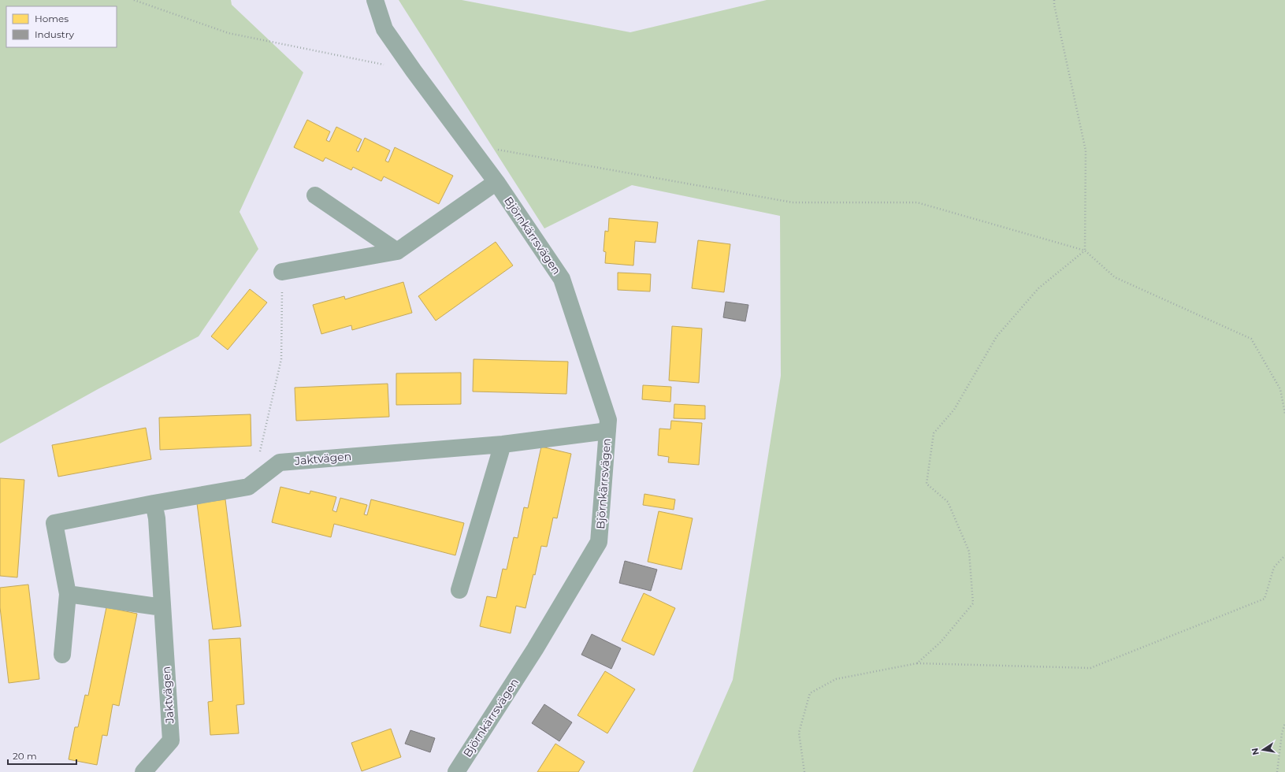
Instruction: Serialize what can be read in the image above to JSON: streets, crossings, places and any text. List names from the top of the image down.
{
  "streets": {
    "street": ["Björnkärrsvägen", "Jaktvägen"]
  },
  "crossings": [
    ["Björnkärrsvägen", "Jaktvägen"]
  ],
  "legend": ["Homes", "Industry"],
  "scale_bar": "20 m",
  "north": "left"
}
